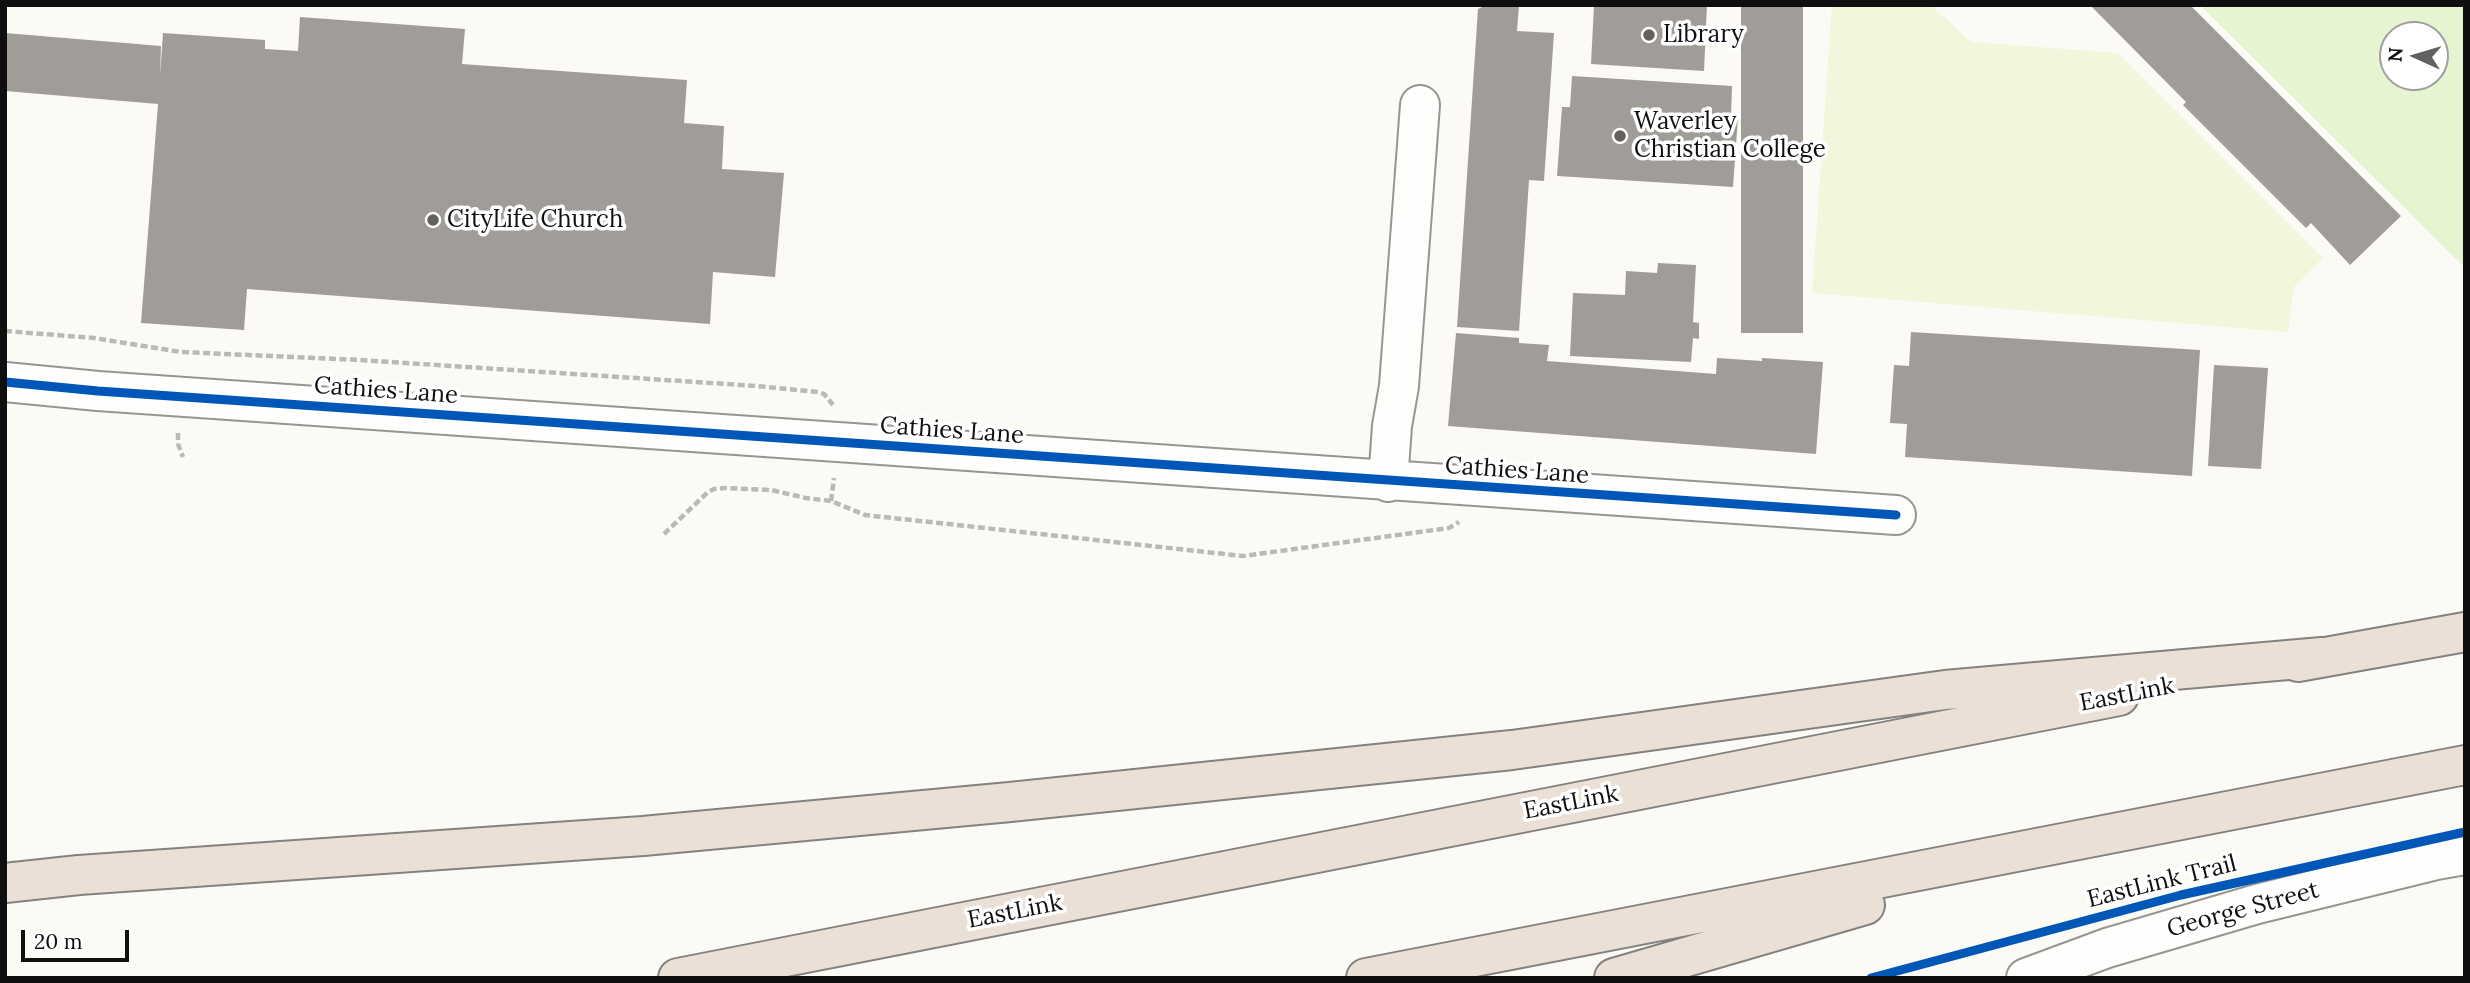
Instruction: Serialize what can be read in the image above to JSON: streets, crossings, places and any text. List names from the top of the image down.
{
  "streets": {
    "highway": ["EastLink"],
    "street": ["Cathies Lane", "George Street"],
    "cycle path": ["EastLink Trail"]
  },
  "places": ["Library", "Waverley Christian College", "CityLife Church"],
  "scale_bar": "20 m",
  "north": "left"
}
